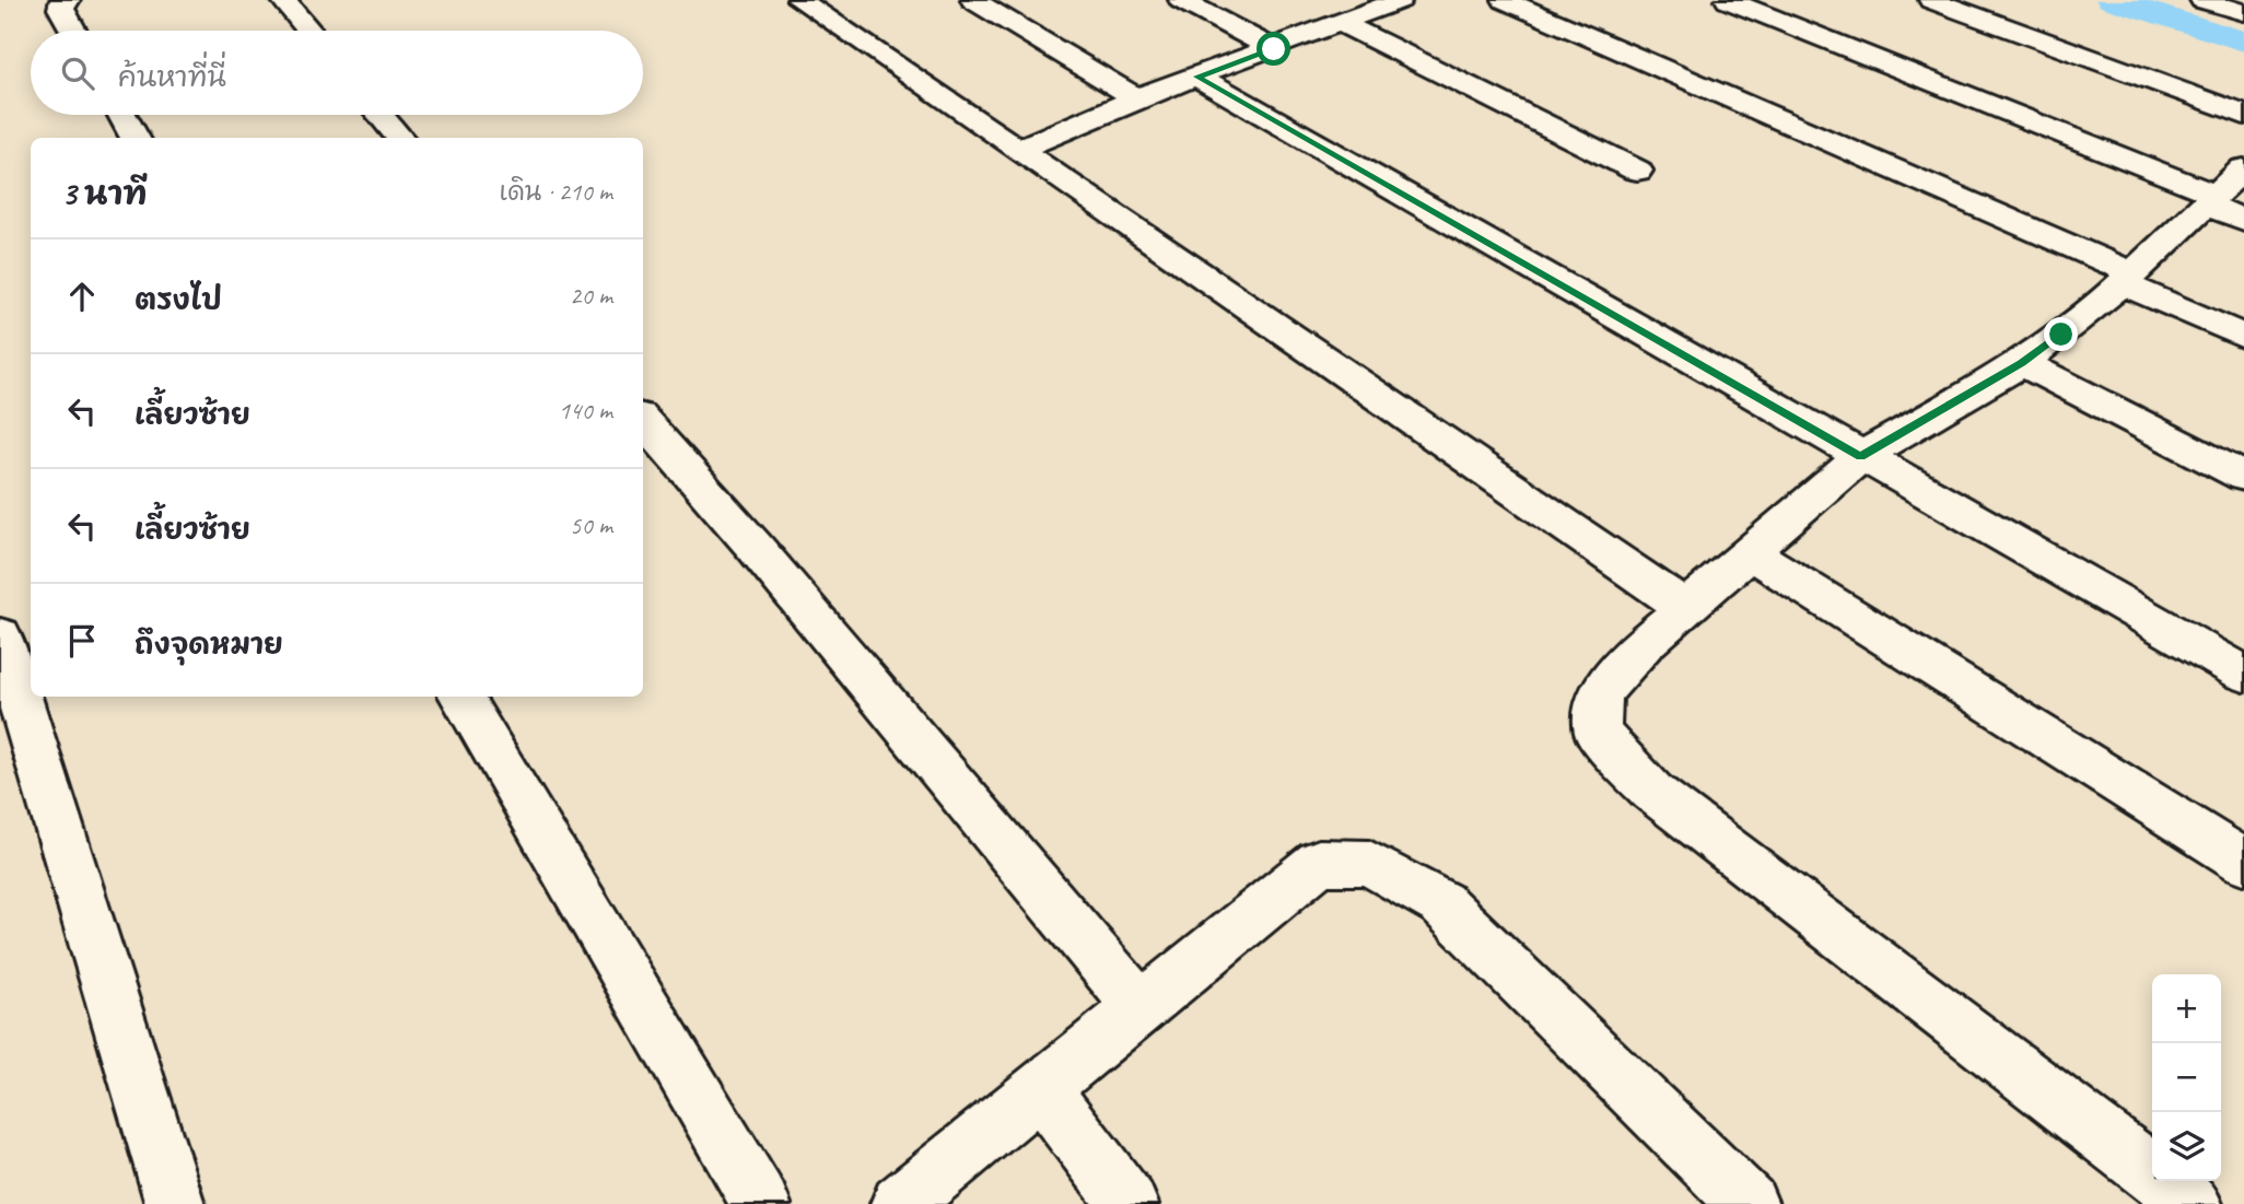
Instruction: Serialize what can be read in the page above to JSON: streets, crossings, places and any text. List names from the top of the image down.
{
  "page": {
    "search": "ค้นหาที่นี่",
    "heading": ["3 นาที", "เดิน · 210 m"],
    "list": [
      ["ตรงไป", "20 m"],
      ["เลี้ยวซ้าย", "140 m"],
      ["เลี้ยวซ้าย", "50 m"],
      "ถึงจุดหมาย"
    ],
    "map_buttons": ["+", "−"]
  }
}
